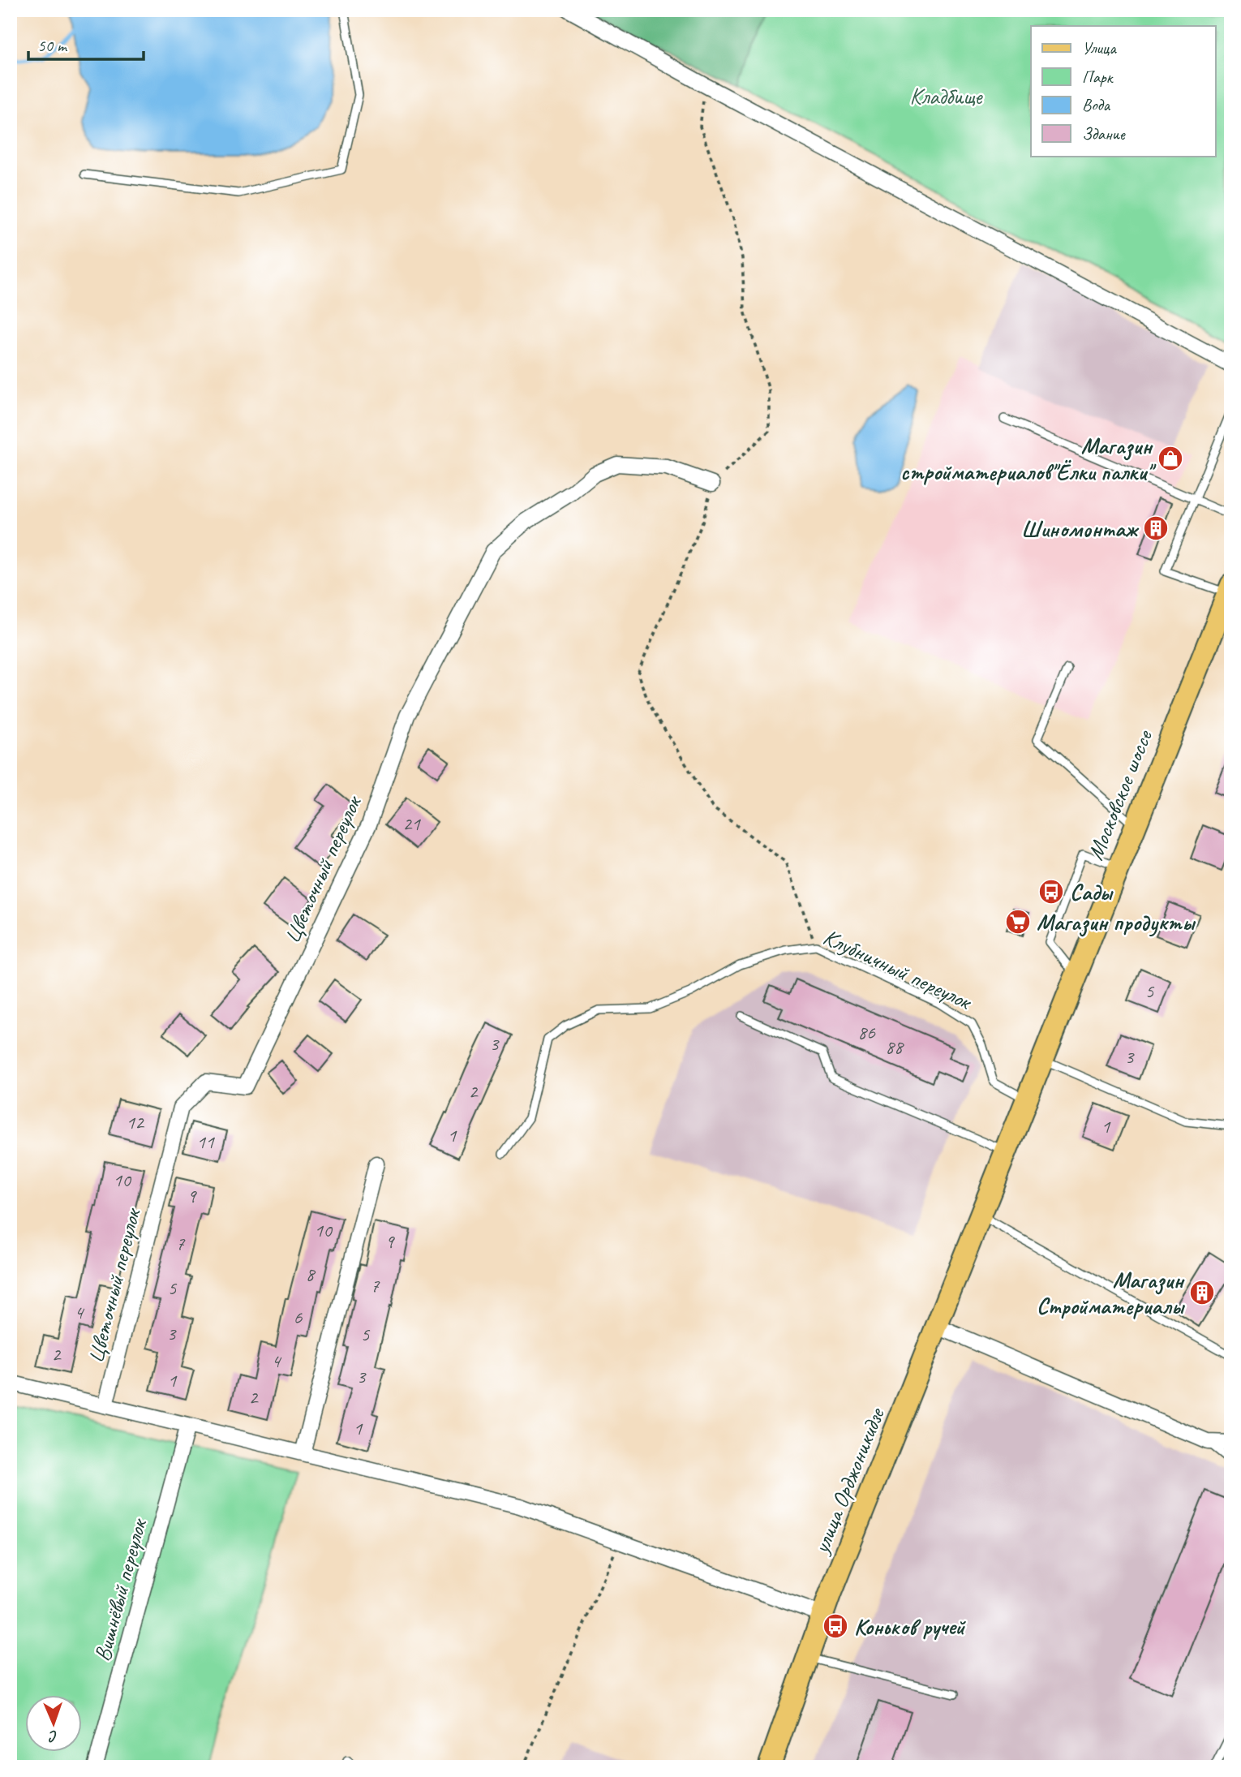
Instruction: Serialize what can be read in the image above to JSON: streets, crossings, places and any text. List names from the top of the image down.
{
  "streets": {
    "main road": ["Московское шоссе", "улица Орджоникидзе"],
    "street": ["Цветочный переулок", "Вишнёвый переулок"],
    "lane": ["Клубничный переулок"]
  },
  "crossings": [
    ["Московское шоссе", "Клубничный переулок"],
    ["Московское шоссе", "улица Орджоникидзе"]
  ],
  "parks": ["Кладбище"],
  "places": {
    "shop": ["Магазин стройматериалов\"Ёлки палки\""],
    "building": ["Шиномонтаж", "Магазин Стройматериалы"],
    "bus stop": ["Сады", "Коньков ручей"],
    "supermarket": ["Магазин продукты"]
  },
  "house_numbers": [
    "21",
    "5",
    "86",
    "3",
    "88",
    "3",
    "2",
    "12",
    "1",
    "1",
    "11",
    "10",
    "9",
    "10",
    "9",
    "7",
    "8",
    "7",
    "5",
    "4",
    "6",
    "3",
    "5",
    "2",
    "4",
    "3",
    "1",
    "2",
    "1"
  ],
  "legend": [
    "Улица",
    "Парк",
    "Вода",
    "Здание"
  ],
  "scale_bar": "50 m",
  "north": "bottom"
}
